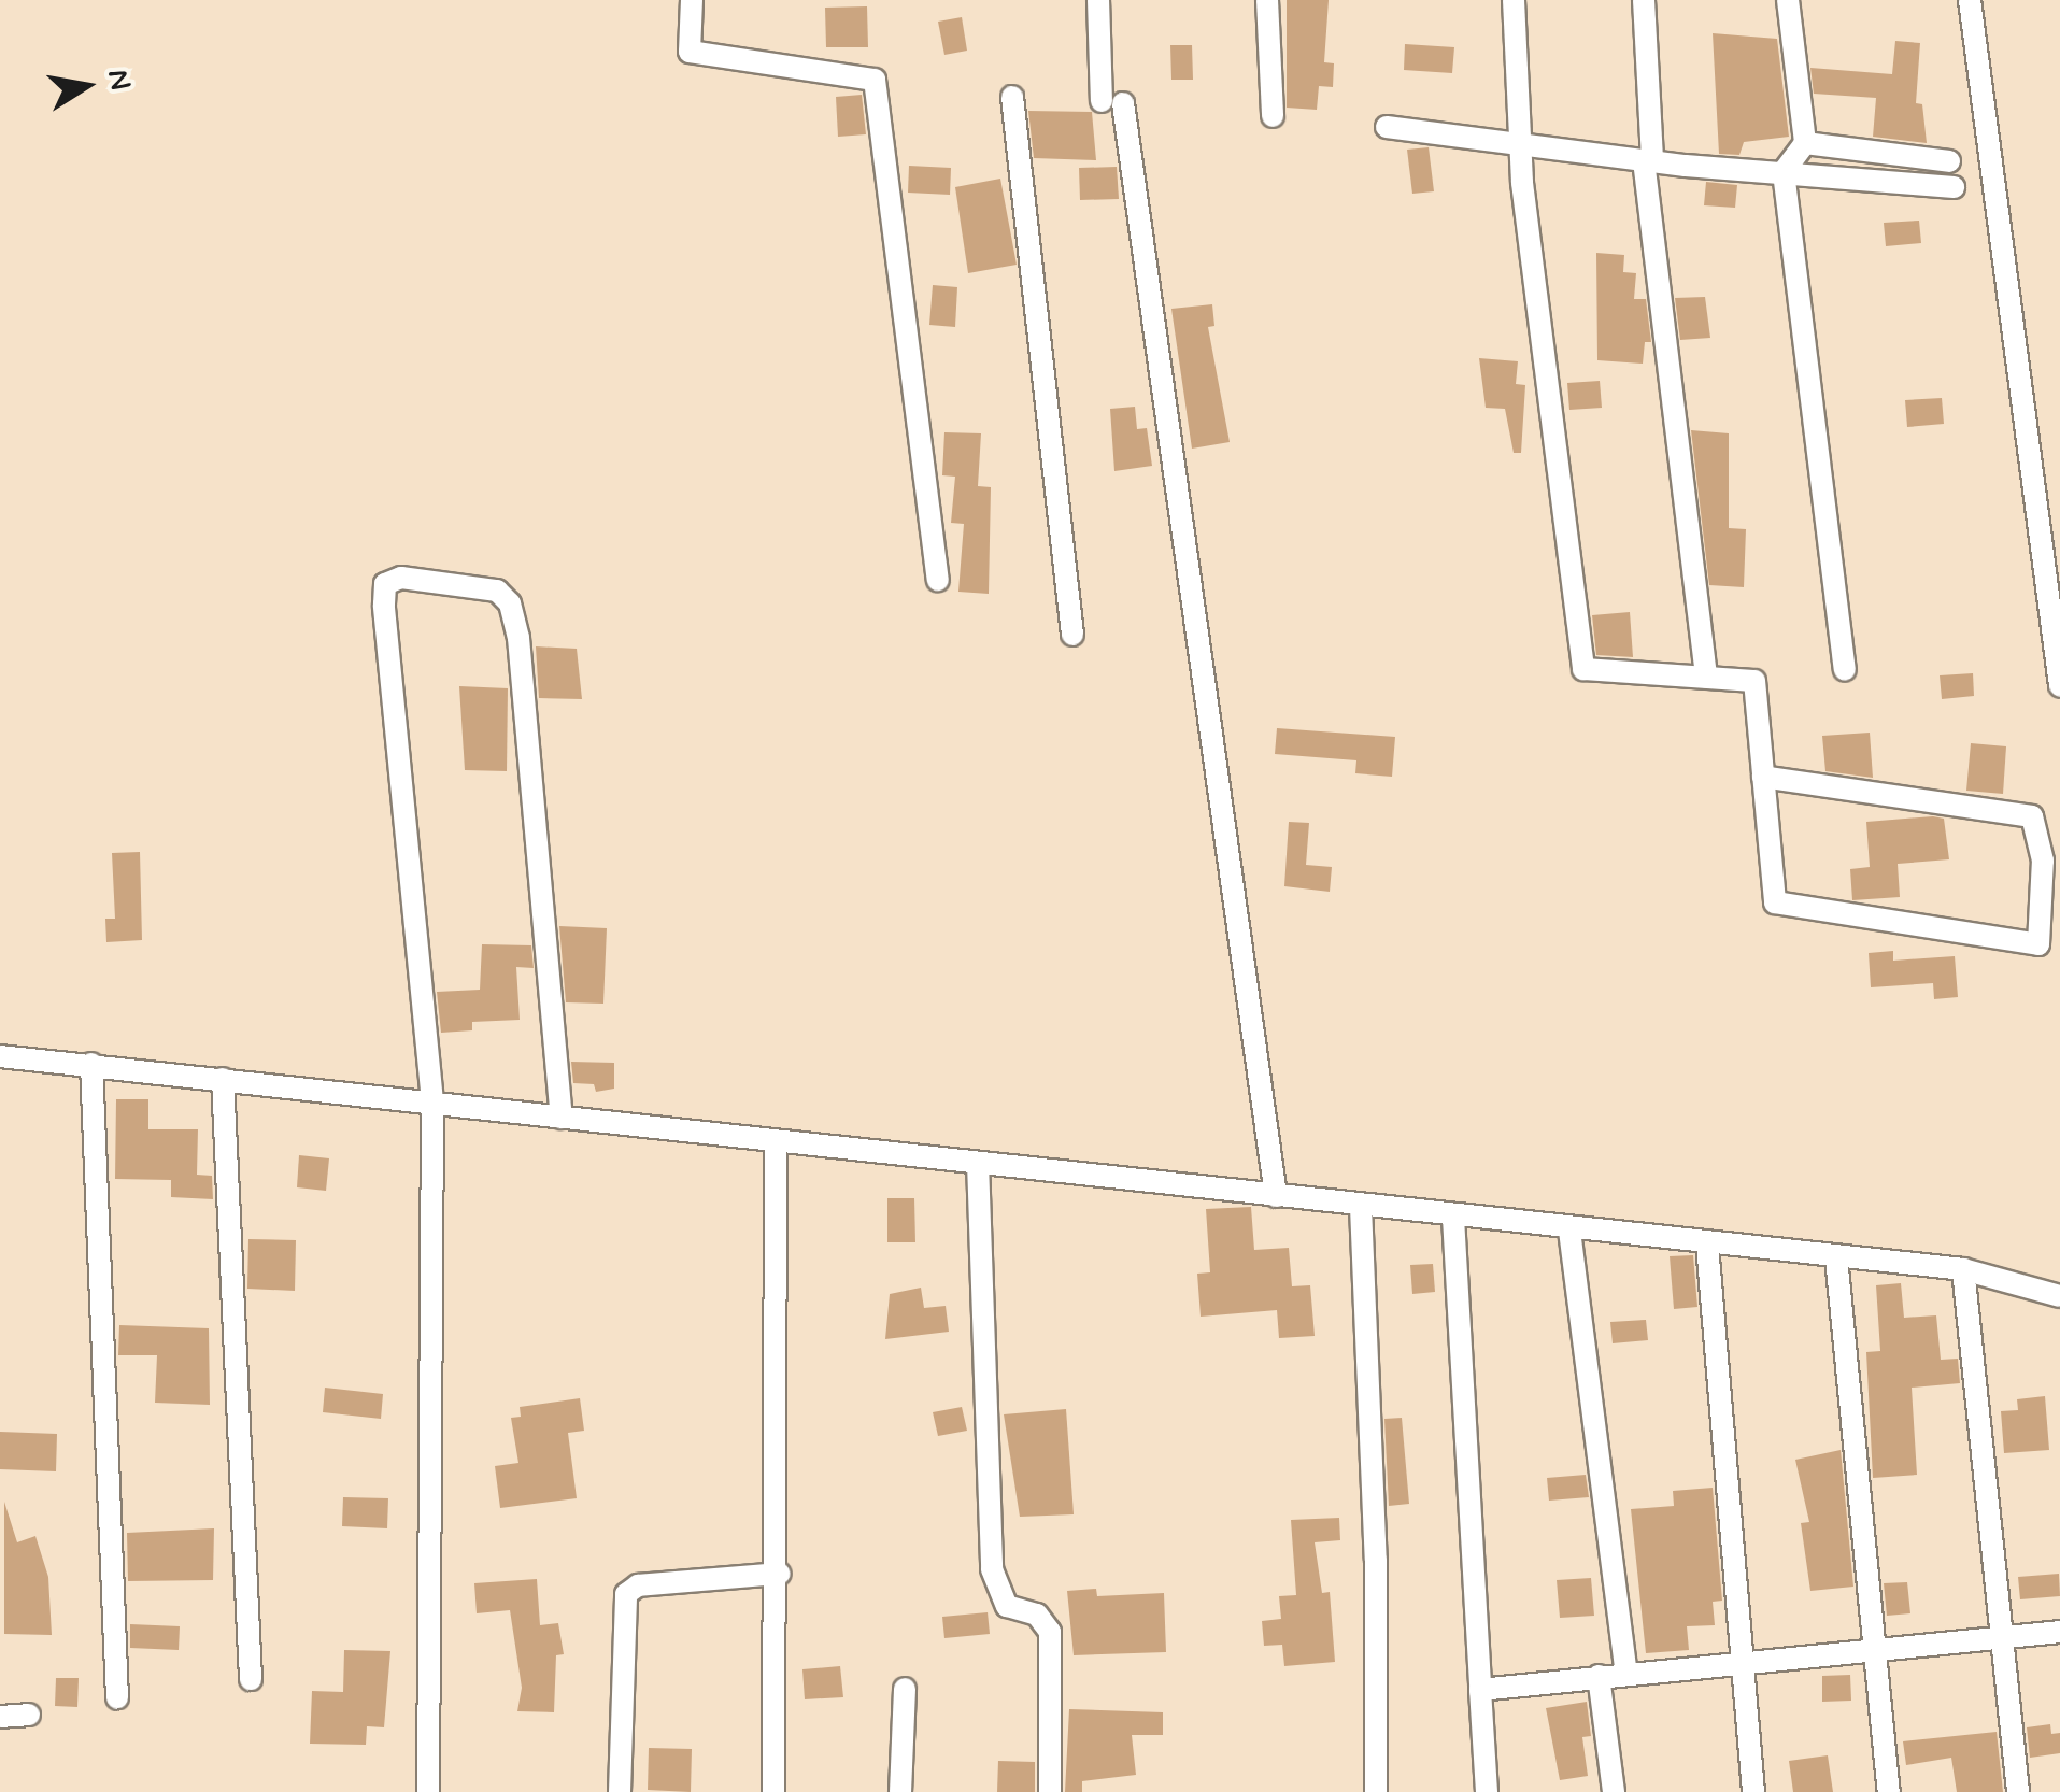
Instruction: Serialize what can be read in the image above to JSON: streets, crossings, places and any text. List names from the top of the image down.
{
  "north": "right"
}
